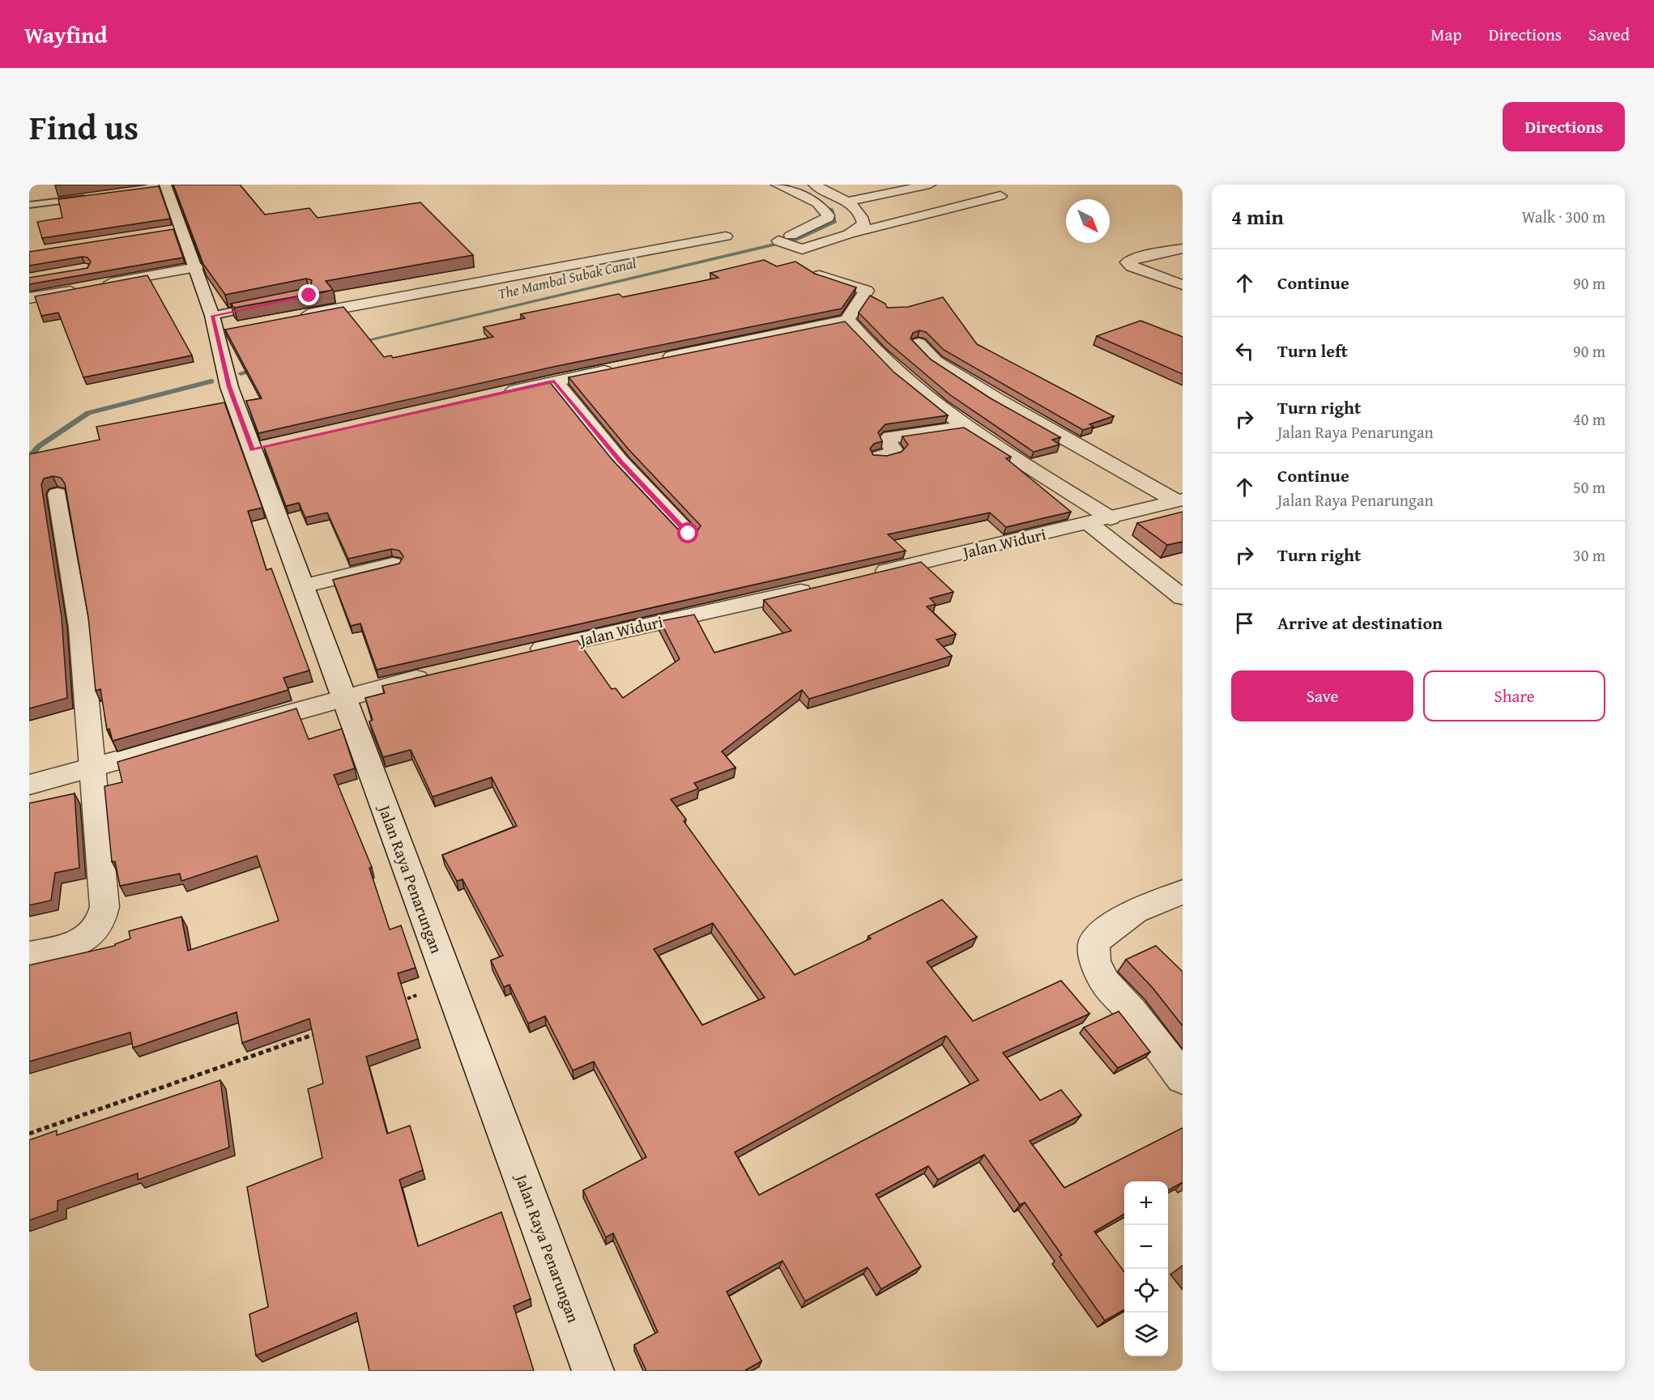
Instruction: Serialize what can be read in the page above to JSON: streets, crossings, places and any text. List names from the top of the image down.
{
  "streets": {
    "street": ["Jalan Widuri", "Jalan Raya Penarungan"]
  },
  "water": ["The Mambal Subak Canal"],
  "north": "bottom right",
  "page": {
    "header": "Wayfind",
    "nav": ["Map", "Directions", "Saved"],
    "title": "Find us",
    "buttons": [
      "Directions",
      ["Save", "Share"]
    ],
    "heading": ["4 min", "Walk · 300 m"],
    "list": [
      ["Continue", "90 m"],
      ["Turn left", "90 m"],
      ["Turn right", "Jalan Raya Penarungan", "40 m"],
      ["Continue", "Jalan Raya Penarungan", "50 m"],
      ["Turn right", "30 m"],
      "Arrive at destination"
    ],
    "map_buttons": ["+", "−"]
  }
}
